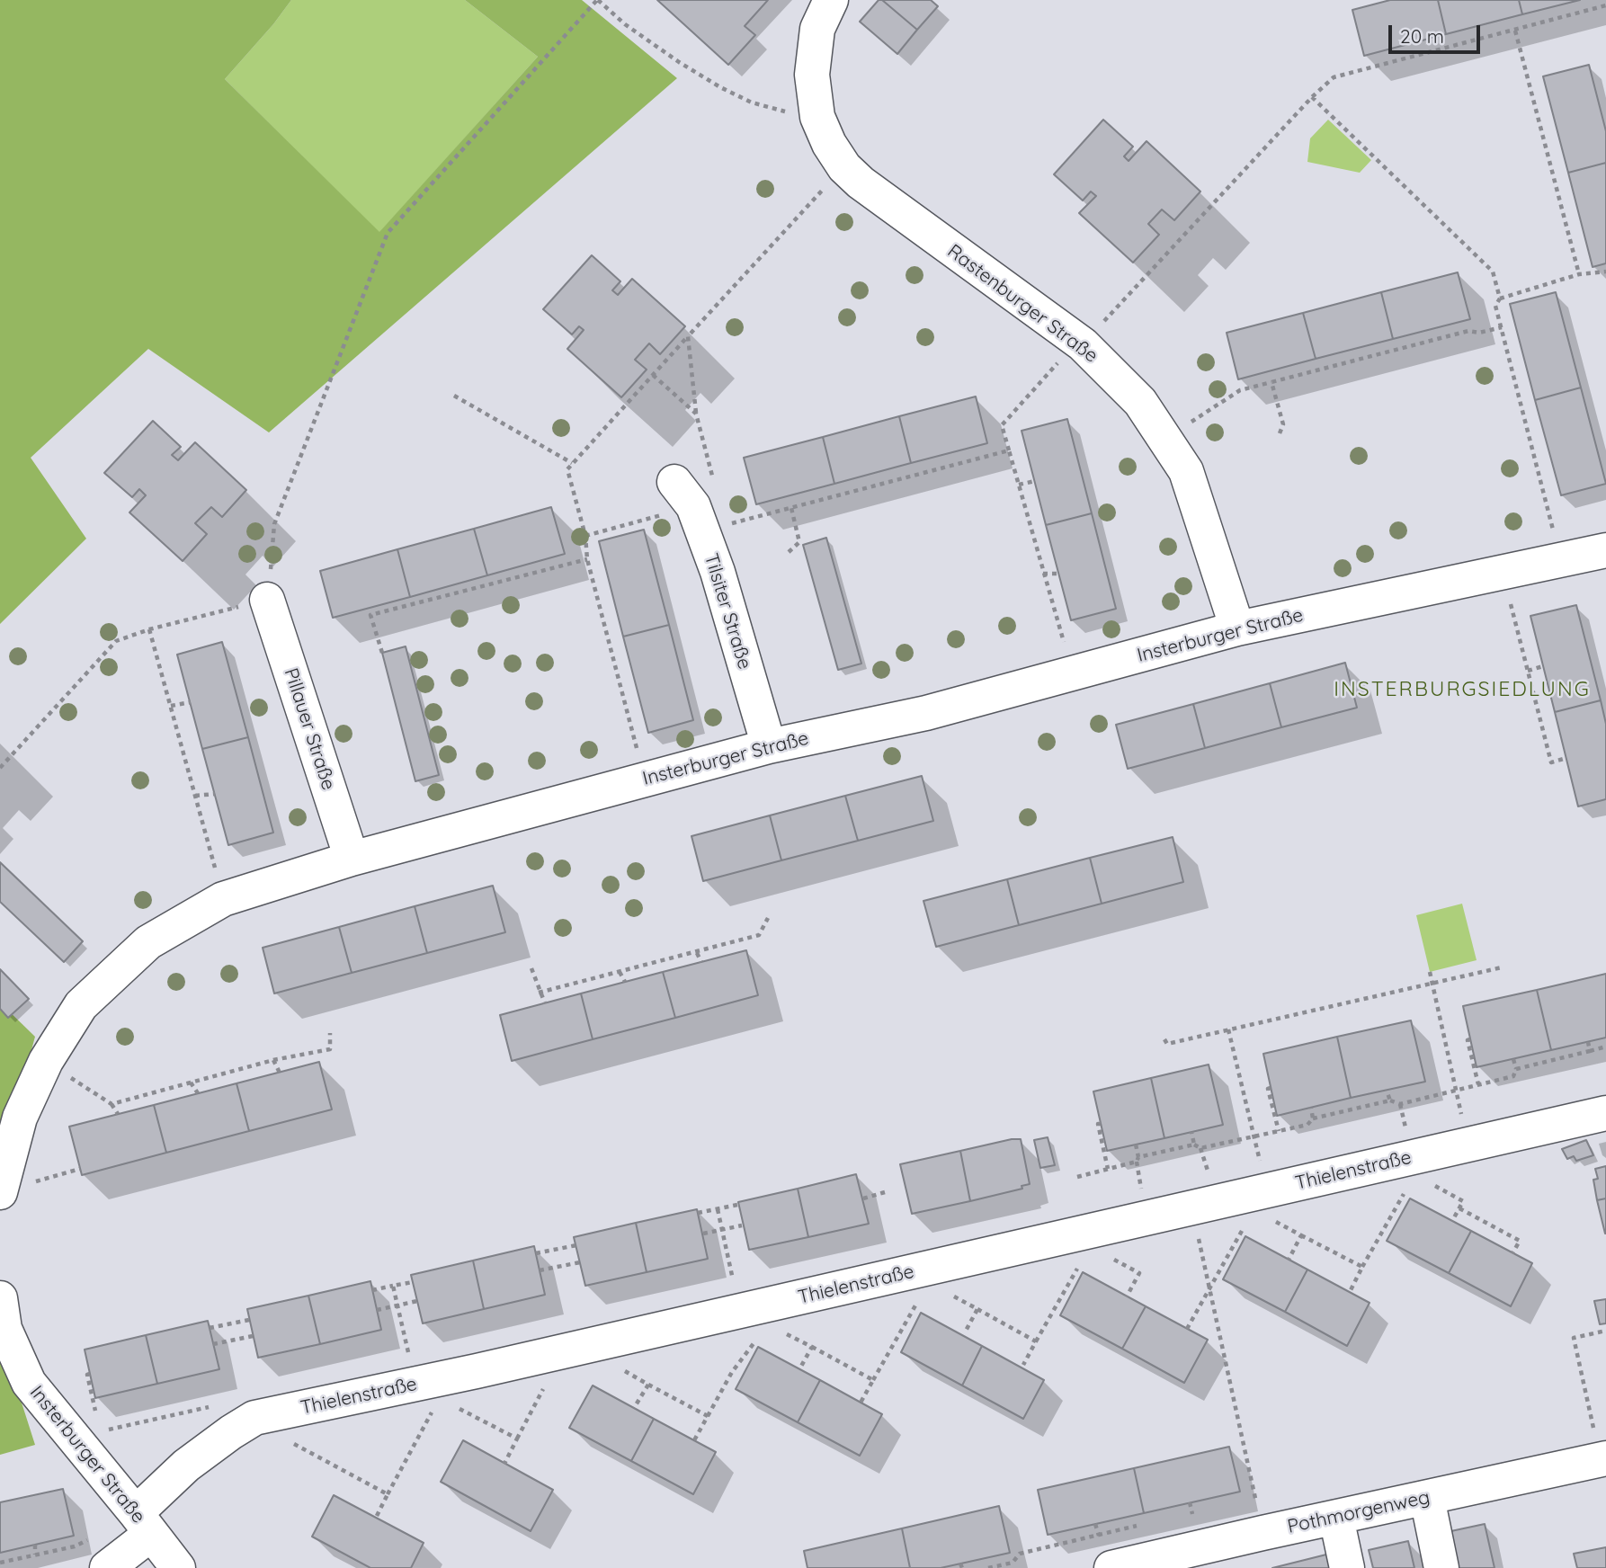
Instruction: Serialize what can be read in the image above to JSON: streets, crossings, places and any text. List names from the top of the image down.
{
  "streets": {
    "street": [
      "Rastenburger Straße",
      "Tilsiter Straße",
      "Insterburger Straße",
      "Pillauer Straße",
      "Thielenstraße",
      "Pothmorgenweg"
    ]
  },
  "crossings": [
    ["Rastenburger Straße", "Insterburger Straße"],
    ["Tilsiter Straße", "Insterburger Straße"],
    ["Insterburger Straße", "Pillauer Straße"],
    ["Insterburger Straße", "Thielenstraße"]
  ],
  "districts": ["INSTERBURGSIEDLUNG"],
  "scale_bar": "20 m"
}
